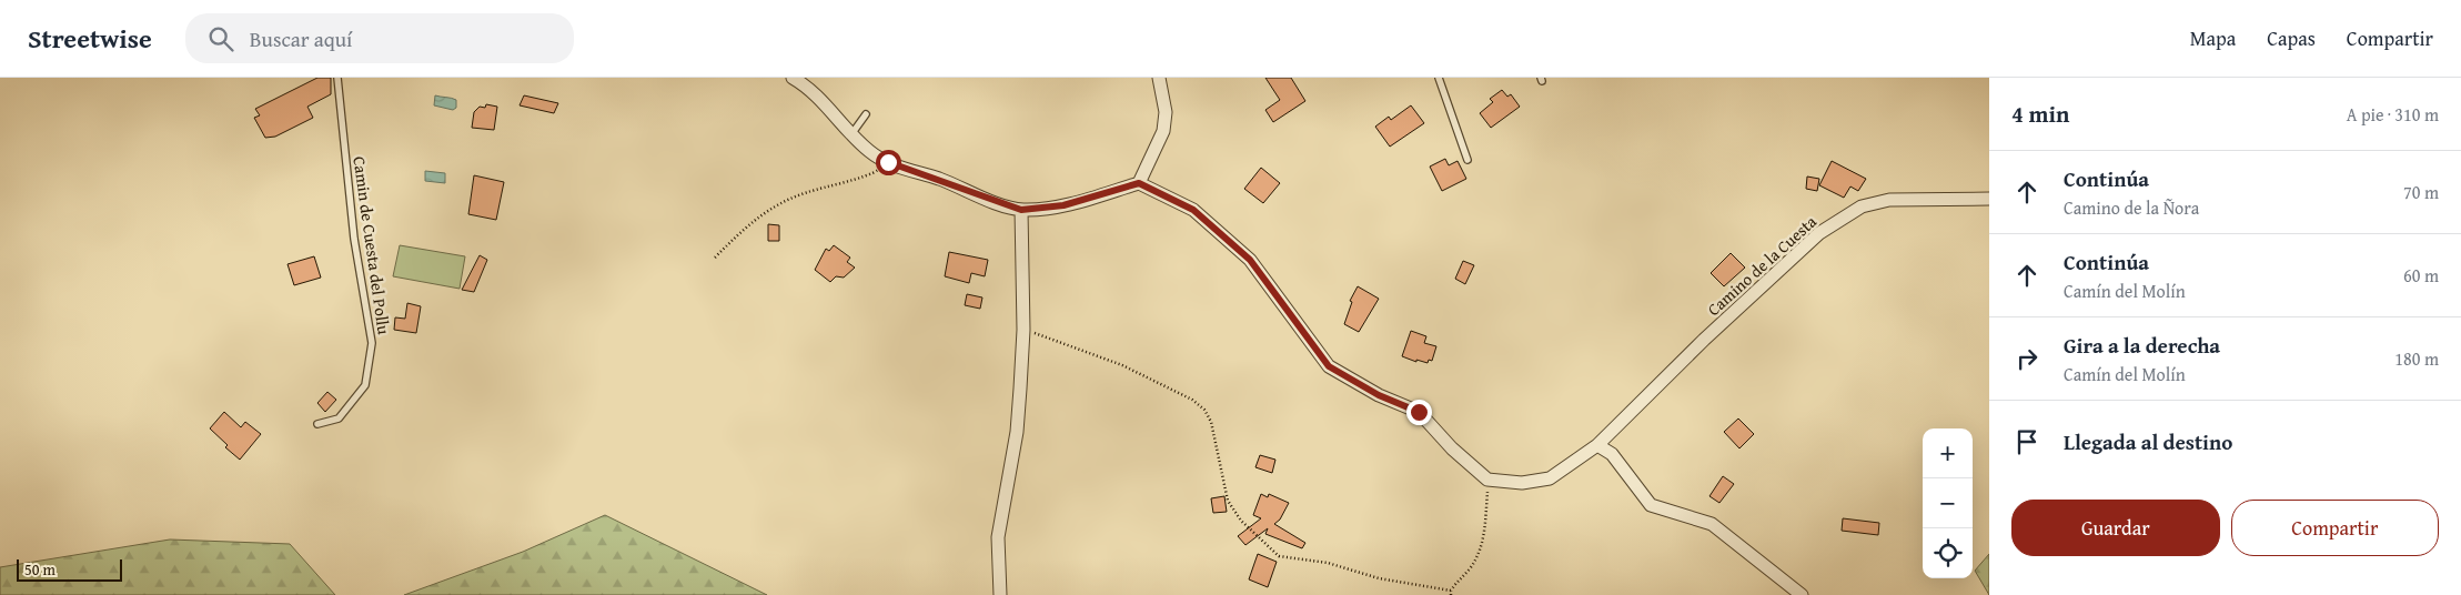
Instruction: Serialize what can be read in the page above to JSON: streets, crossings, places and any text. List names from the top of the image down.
{
  "streets": {
    "street": ["Camino de la Cuesta"],
    "lane": ["Camin de Cuesta del Pollu"]
  },
  "scale_bar": "50 m",
  "page": {
    "header": "Streetwise",
    "search": "Buscar aquí",
    "nav": ["Mapa", "Capas", "Compartir"],
    "heading": ["4 min", "A pie · 310 m"],
    "list": [
      ["Continúa", "Camino de la Ñora", "70 m"],
      ["Continúa", "Camín del Molín", "60 m"],
      ["Gira a la derecha", "Camín del Molín", "180 m"],
      "Llegada al destino"
    ],
    "map_buttons": ["+", "−"],
    "buttons": ["Guardar", "Compartir"],
    "scale": "50 m"
  }
}
